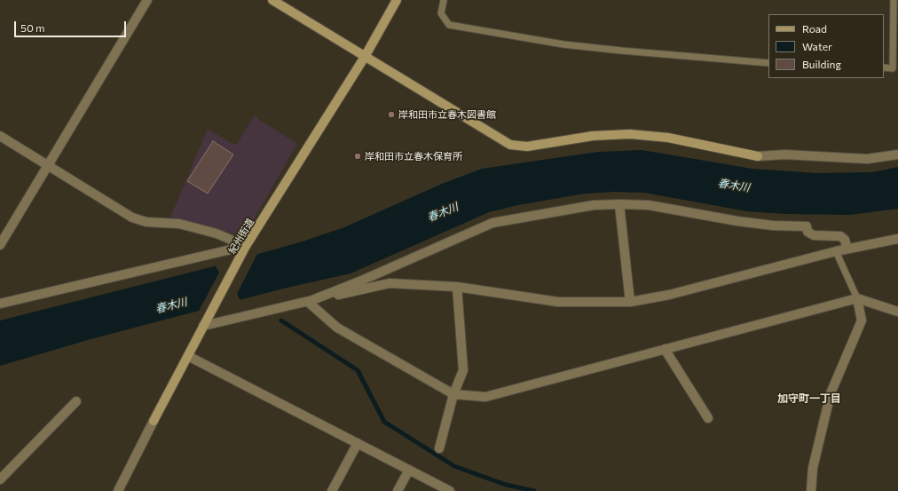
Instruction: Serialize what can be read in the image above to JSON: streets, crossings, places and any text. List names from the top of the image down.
{
  "streets": {
    "street": ["紀州街道"]
  },
  "districts": ["加守町一丁目"],
  "water": ["春木川"],
  "places": ["岸和田市立春木図書館", "岸和田市立春木保育所"],
  "legend": ["Road", "Water", "Building"],
  "scale_bar": "50 m"
}
